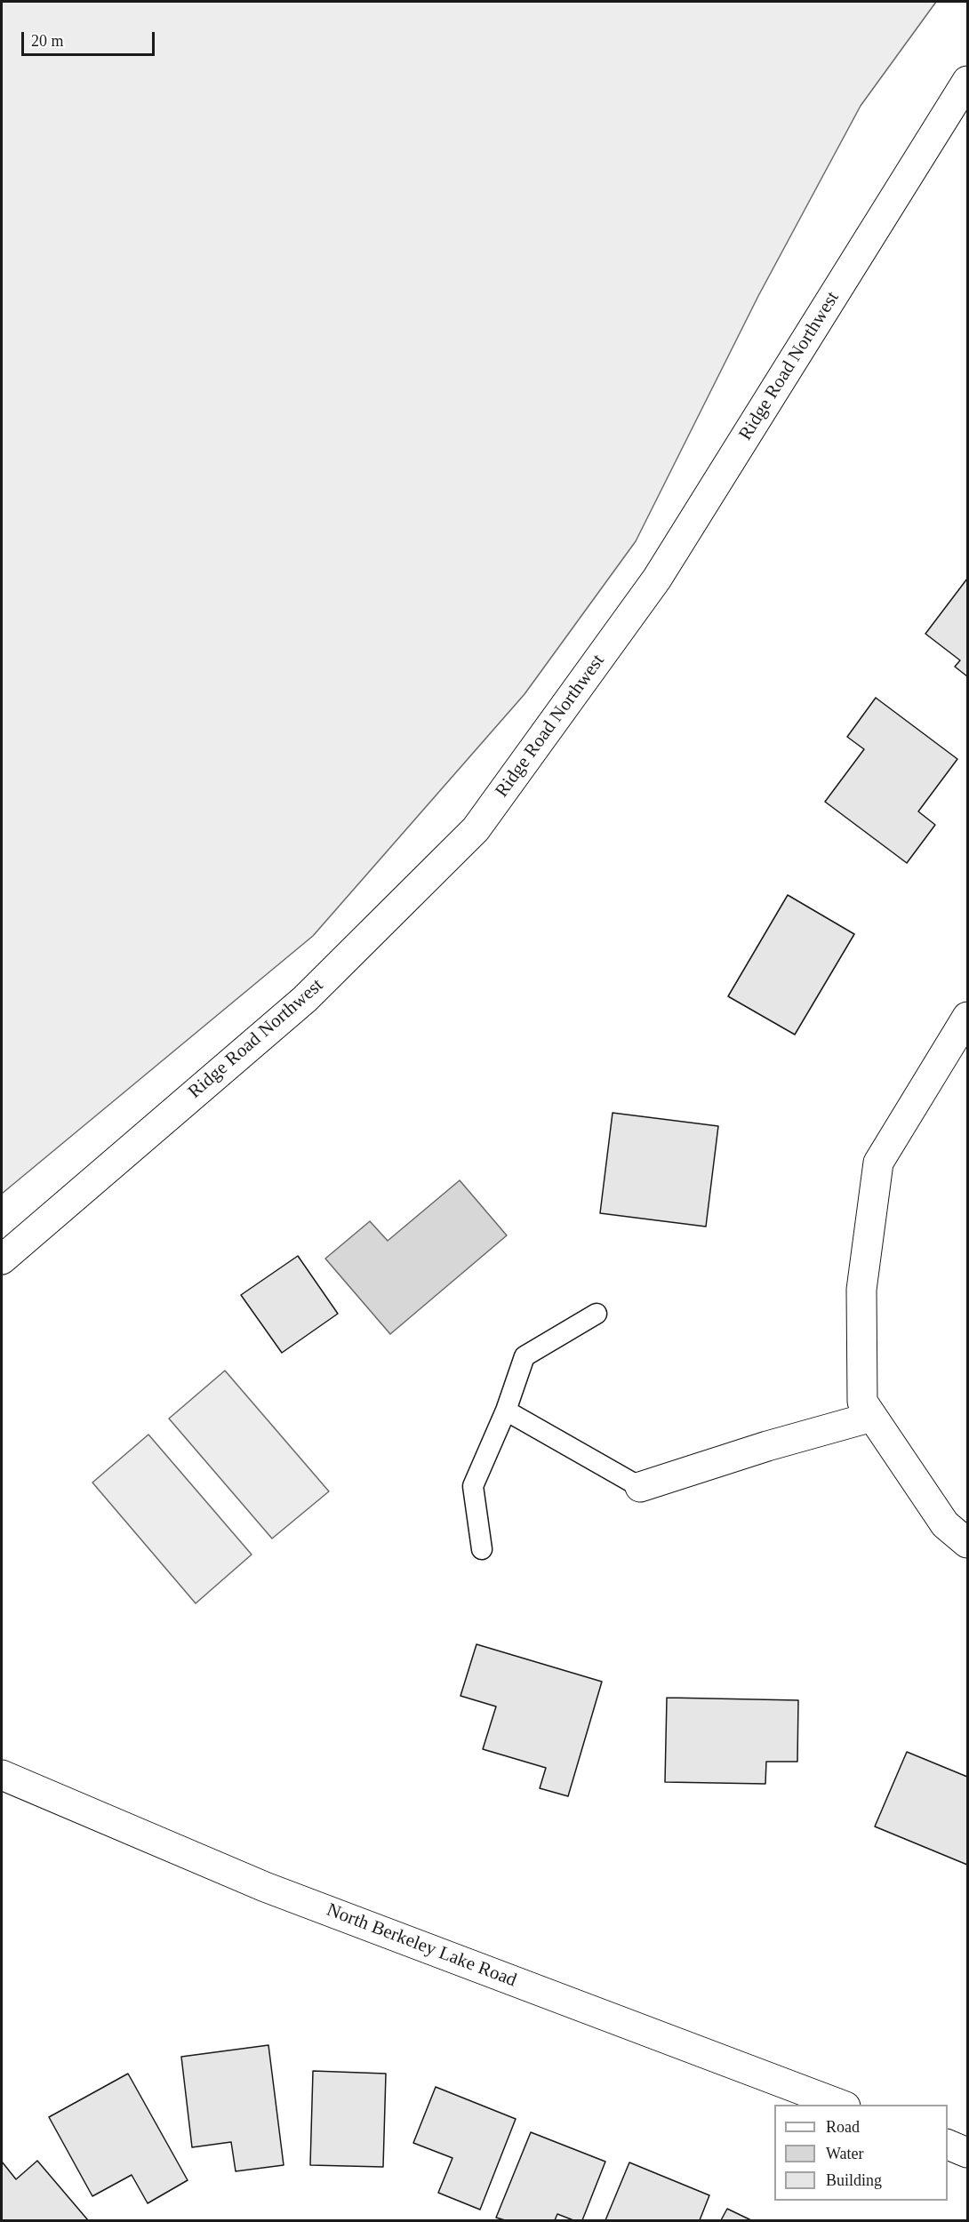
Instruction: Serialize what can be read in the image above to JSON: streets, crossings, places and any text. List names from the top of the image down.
{
  "streets": {
    "street": ["Ridge Road Northwest", "North Berkeley Lake Road"]
  },
  "legend": ["Road", "Water", "Building"],
  "scale_bar": "20 m"
}
